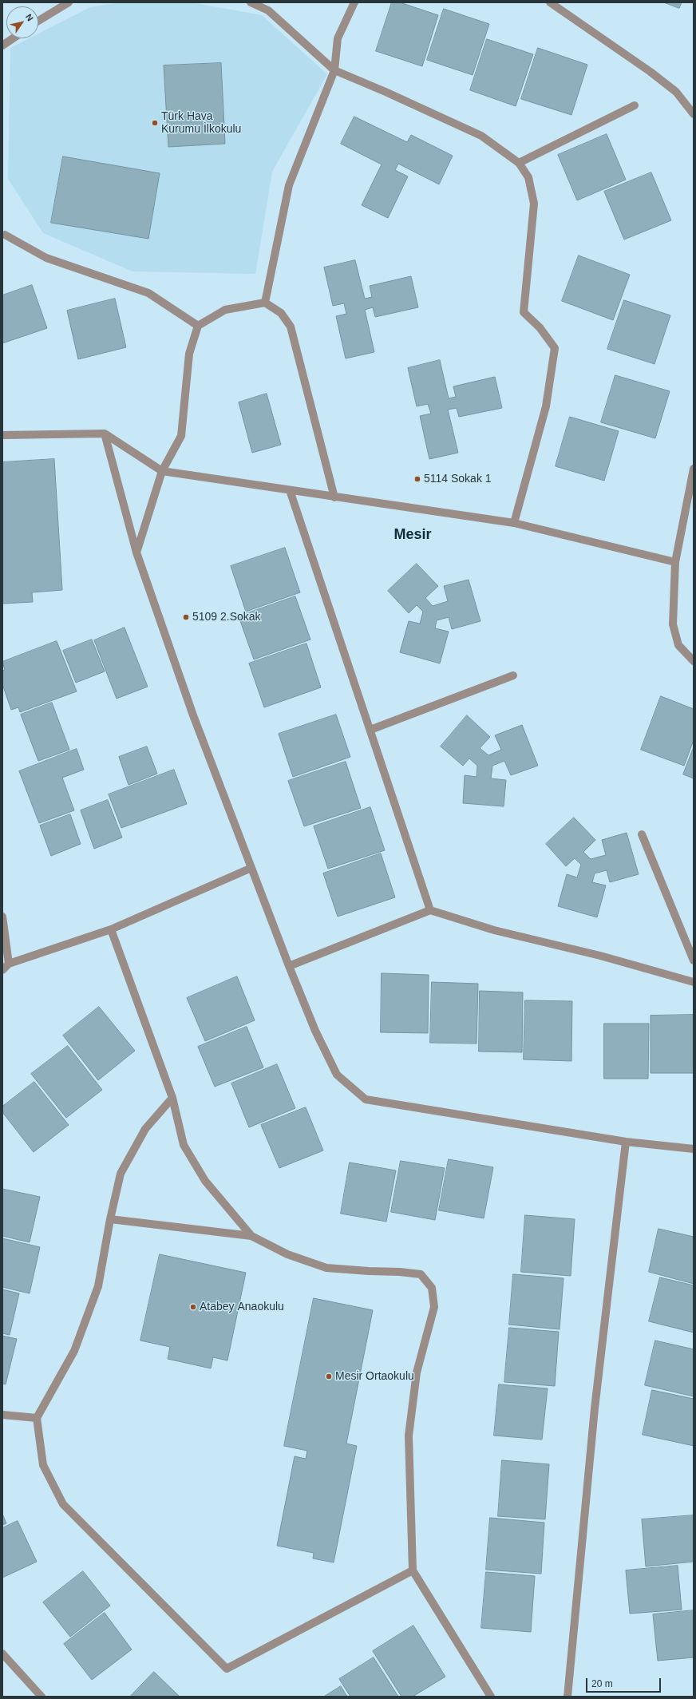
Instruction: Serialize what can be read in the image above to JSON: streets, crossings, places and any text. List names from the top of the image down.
{
  "districts": ["Mesir"],
  "places": [
    "Türk Hava Kurumu İlkokulu",
    "5114 Sokak 1",
    "5109 2.Sokak",
    "Atabey Anaokulu",
    "Mesir Ortaokulu"
  ],
  "scale_bar": "20 m",
  "north": "top right"
}
